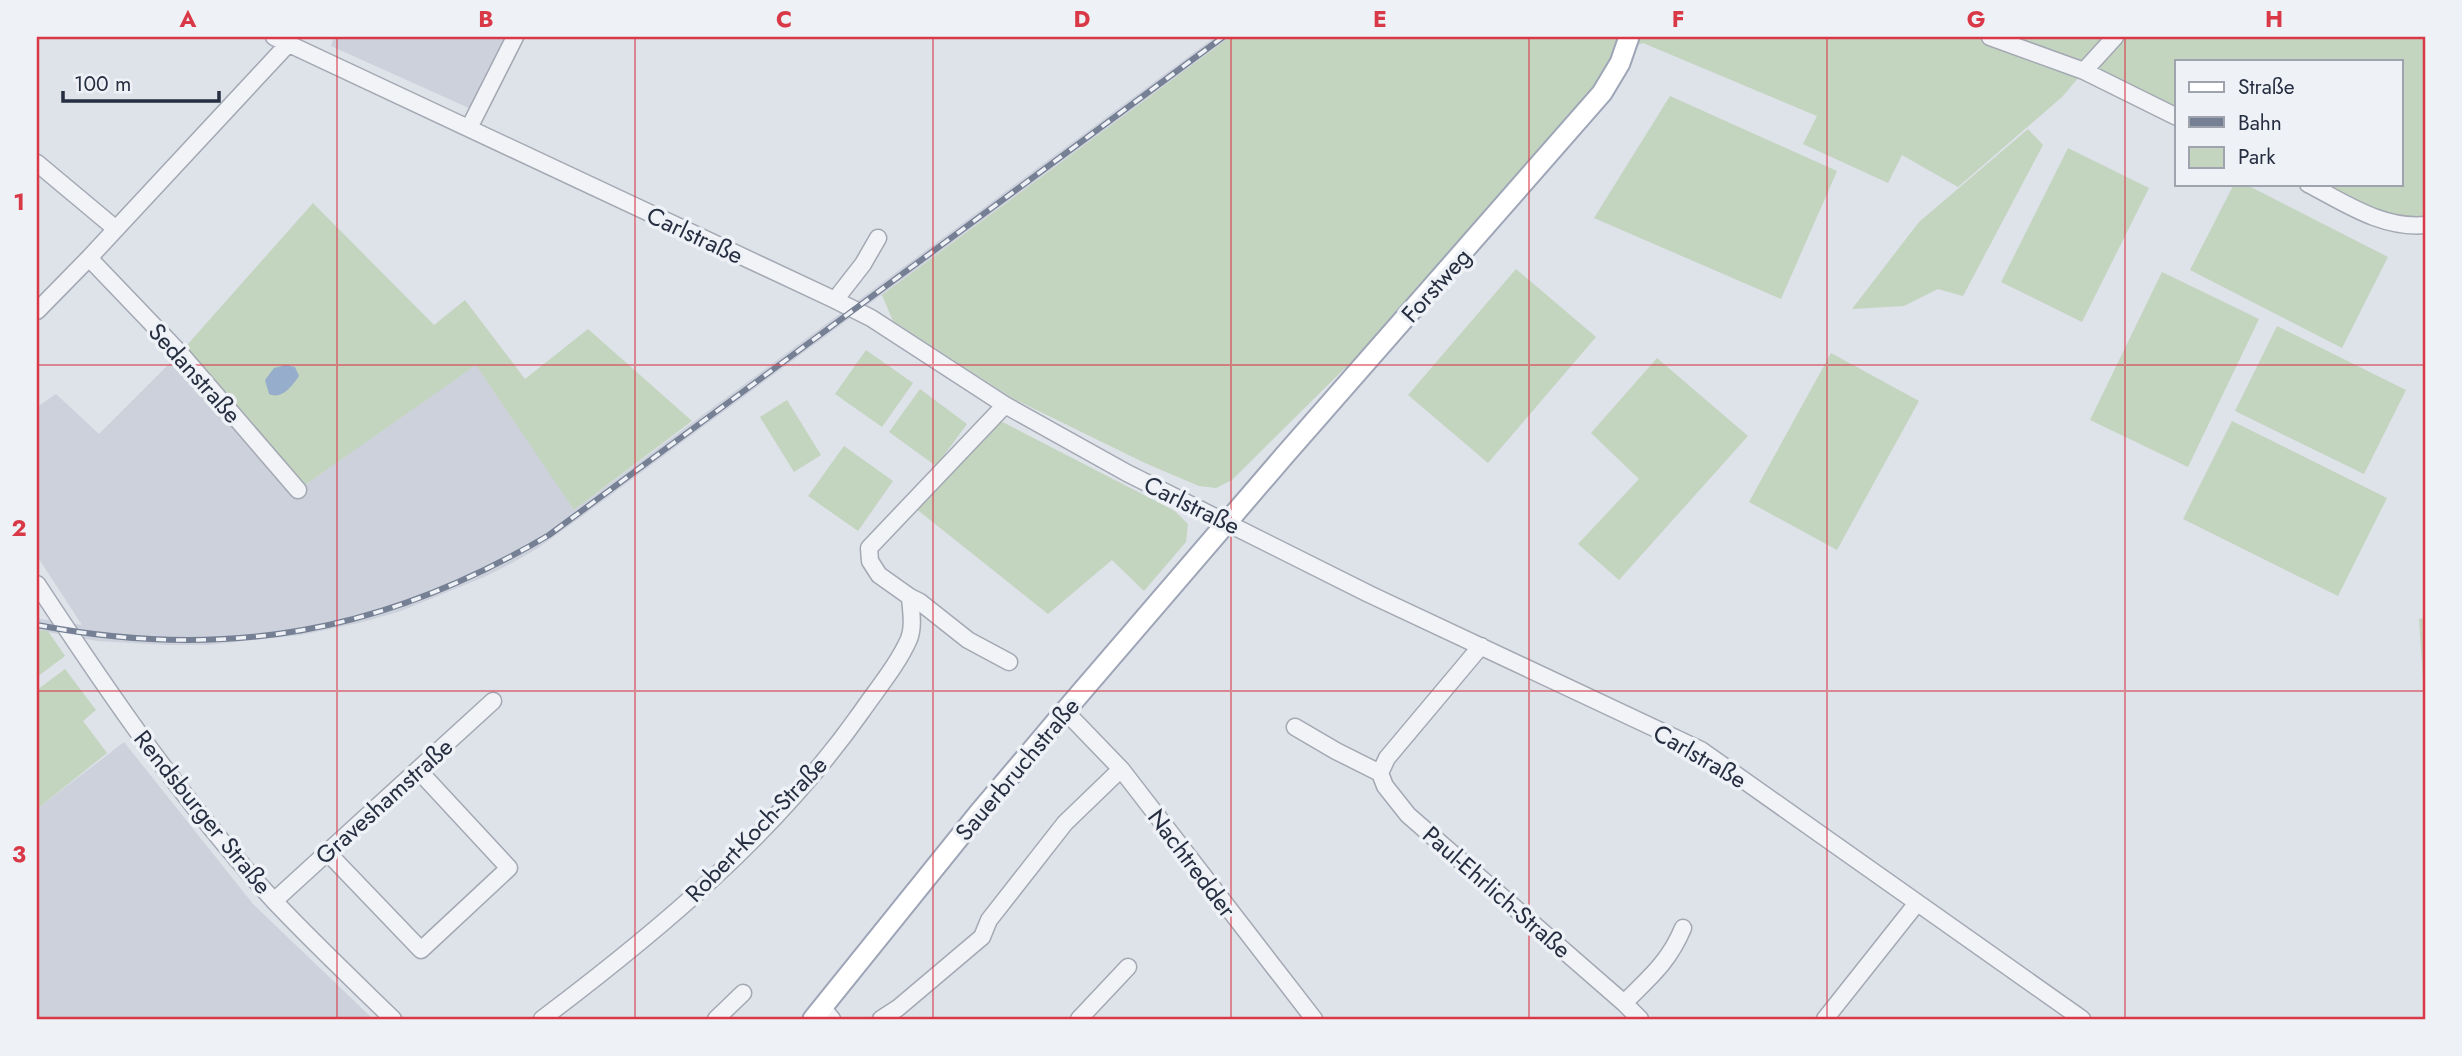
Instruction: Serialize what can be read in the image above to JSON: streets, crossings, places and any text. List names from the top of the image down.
{
  "streets": {
    "main road": ["Forstweg", "Sauerbruchstraße"],
    "street": [
      "Carlstraße",
      "Sedanstraße",
      "Graveshamstraße",
      "Rendsburger Straße",
      "Robert-Koch-Straße",
      "Nachtredder",
      "Paul-Ehrlich-Straße"
    ]
  },
  "crossings": [
    ["Carlstraße", "Forstweg"],
    ["Carlstraße", "Sauerbruchstraße"],
    ["Forstweg", "Sauerbruchstraße"],
    ["Sauerbruchstraße", "Nachtredder"],
    ["Graveshamstraße", "Rendsburger Straße"]
  ],
  "legend": ["Straße", "Bahn", "Park"],
  "scale_bar": "100 m",
  "grid": {
    "columns": [
      "A",
      "B",
      "C",
      "D",
      "E",
      "F",
      "G",
      "H"
    ],
    "rows": ["1", "2", "3"]
  }
}
